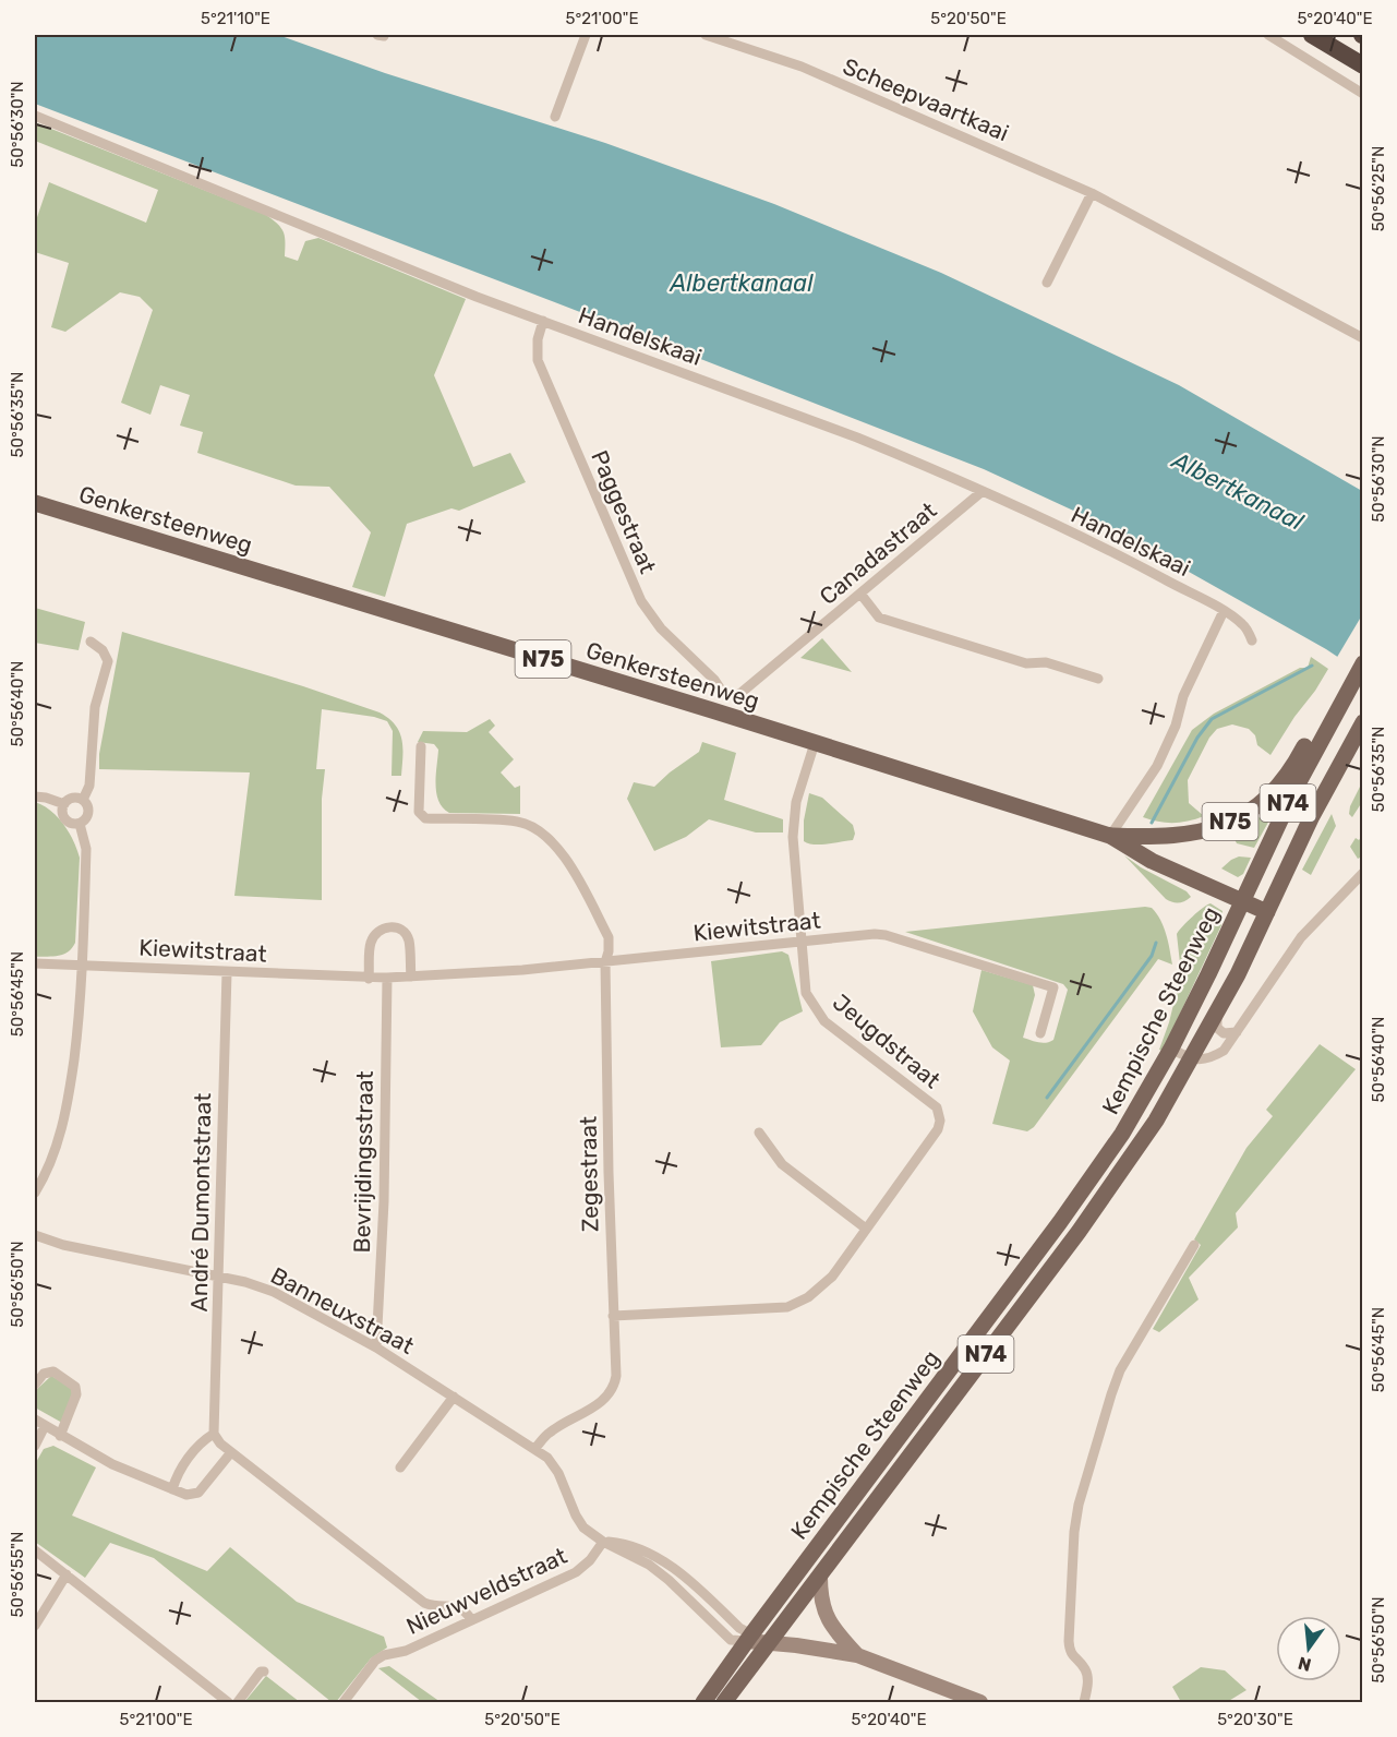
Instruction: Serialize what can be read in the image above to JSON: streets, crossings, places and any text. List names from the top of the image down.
{
  "streets": {
    "main road": [
      "Genkersteenweg",
      "N75",
      "N74",
      "Kempische Steenweg"
    ],
    "street": [
      "Scheepvaartkaai",
      "Handelskaai",
      "Paggestraat",
      "Canadastraat",
      "Kiewitstraat",
      "Jeugdstraat",
      "Bevrijdingsstraat",
      "Zegestraat",
      "André Dumontstraat",
      "Banneuxstraat",
      "Nieuwveldstraat"
    ]
  },
  "crossings": [
    ["Handelskaai", "Paggestraat"],
    ["Handelskaai", "Canadastraat"],
    ["Genkersteenweg", "Kempische Steenweg"],
    ["Genkersteenweg", "Jeugdstraat"],
    ["Kiewitstraat", "Jeugdstraat"],
    ["Kiewitstraat", "Bevrijdingsstraat"],
    ["Kiewitstraat", "Zegestraat"],
    ["Kiewitstraat", "André Dumontstraat"],
    ["Jeugdstraat", "Zegestraat"],
    ["Bevrijdingsstraat", "Banneuxstraat"],
    ["Zegestraat", "Banneuxstraat"],
    ["André Dumontstraat", "Banneuxstraat"],
    ["Banneuxstraat", "Nieuwveldstraat"]
  ],
  "water": ["Albertkanaal"],
  "north": "bottom",
  "coordinates": [
    "5°21'10\"E",
    "5°21'00\"E",
    "5°20'50\"E",
    "5°20'40\"E",
    "50°56'30\"N",
    "50°56'25\"N",
    "50°56'35\"N",
    "50°56'40\"N",
    "50°56'45\"N",
    "50°56'50\"N",
    "50°56'55\"N",
    "5°20'30\"E"
  ]
}
